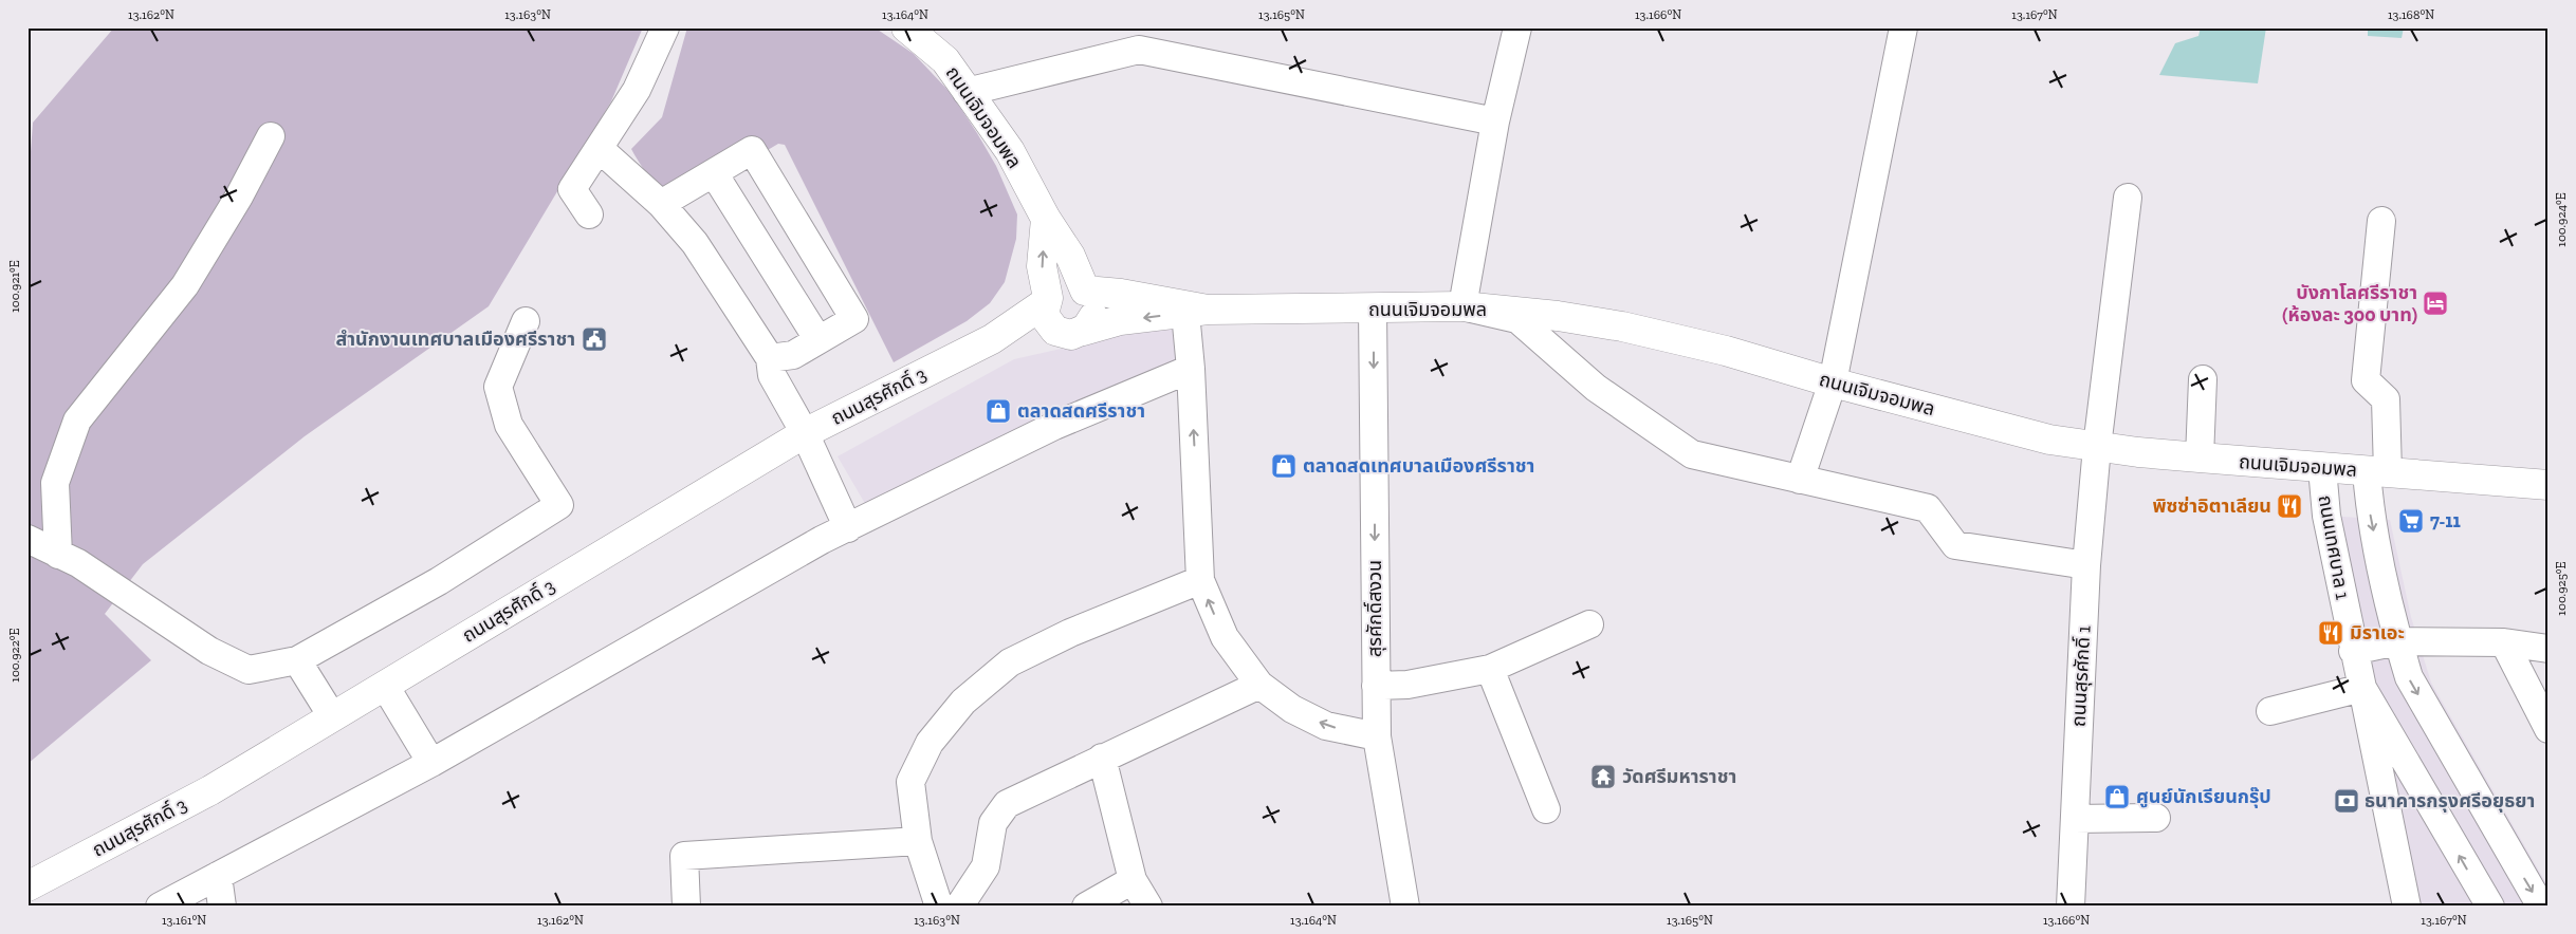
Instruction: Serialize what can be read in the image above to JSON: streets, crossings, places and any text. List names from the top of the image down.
{
  "streets": {
    "main road": ["ถนนเจิมจอมพล", "ถนนสุรศักดิ์ 3"],
    "street": ["ถนนเทศบาล 1", "สุรศักดิ์สงวน", "ถนนสุรศักดิ์ 1"]
  },
  "crossings": [
    ["ถนนเจิมจอมพล", "ถนนสุรศักดิ์ 3"],
    ["ถนนเจิมจอมพล", "ถนนเทศบาล 1"],
    ["ถนนเจิมจอมพล", "สุรศักดิ์สงวน"],
    ["ถนนเจิมจอมพล", "ถนนสุรศักดิ์ 1"]
  ],
  "places": {
    "hotel": ["บังกาโลศรีราชา (ห้องละ 300 บาท)"],
    "public building": ["สำนักงานเทศบาลเมืองศรีราชา"],
    "shop": ["ตลาดสดศรีราชา", "ตลาดสดเทศบาลเมืองศรีราชา", "ศูนย์นักเรียนกรุ๊ป"],
    "restaurant": ["พิซซ่าอิตาเลียน", "มิราเอะ"],
    "supermarket": ["7-11"],
    "temple": ["วัดศรีมหาราชา"],
    "bank": ["ธนาคารกรุงศรีอยุธยา"]
  },
  "coordinates": [
    "13.162°N",
    "13.163°N",
    "13.164°N",
    "13.165°N",
    "13.166°N",
    "13.167°N",
    "13.168°N",
    "100.924°E",
    "100.921°E",
    "100.925°E",
    "100.922°E",
    "13.161°N"
  ]
}
